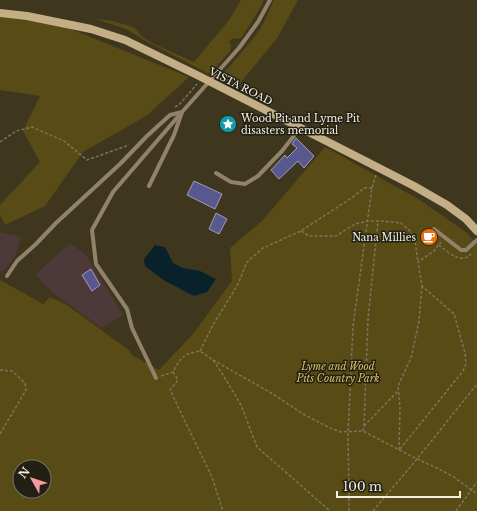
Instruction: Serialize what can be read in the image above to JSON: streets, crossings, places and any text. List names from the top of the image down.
{
  "streets": {
    "main road": ["VISTA ROAD"]
  },
  "parks": ["Lyme and Wood Pits Country Park"],
  "places": {
    "place": ["Wood Pit and Lyme Pit disasters memorial"],
    "cafe": ["Nana Millies"]
  },
  "scale_bar": "100 m",
  "north": "top left"
}
